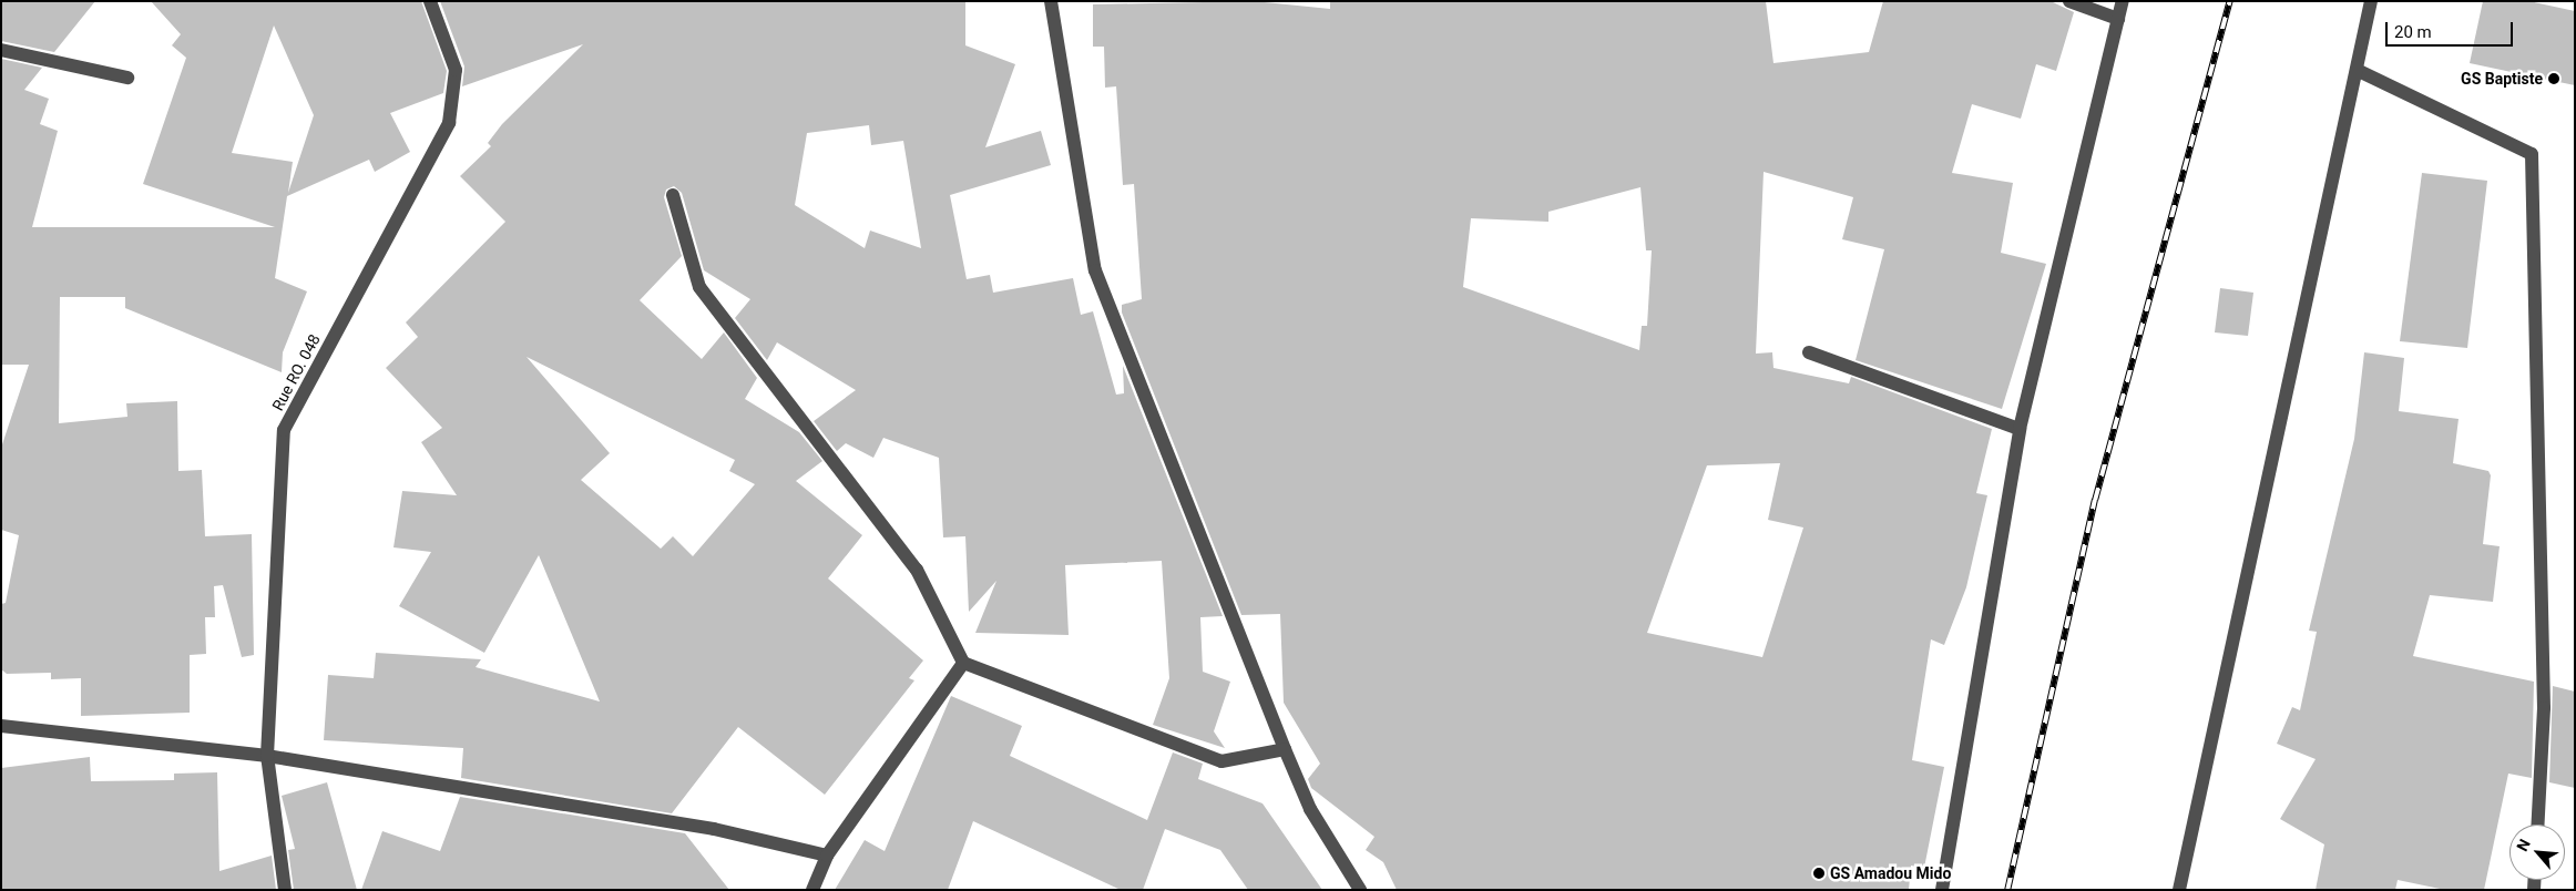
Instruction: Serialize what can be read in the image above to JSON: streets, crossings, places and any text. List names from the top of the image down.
{
  "streets": {
    "street": ["Rue RO. 048"]
  },
  "places": ["GS Baptiste", "GS Amadou Mido"],
  "scale_bar": "20 m",
  "north": "top left"
}
